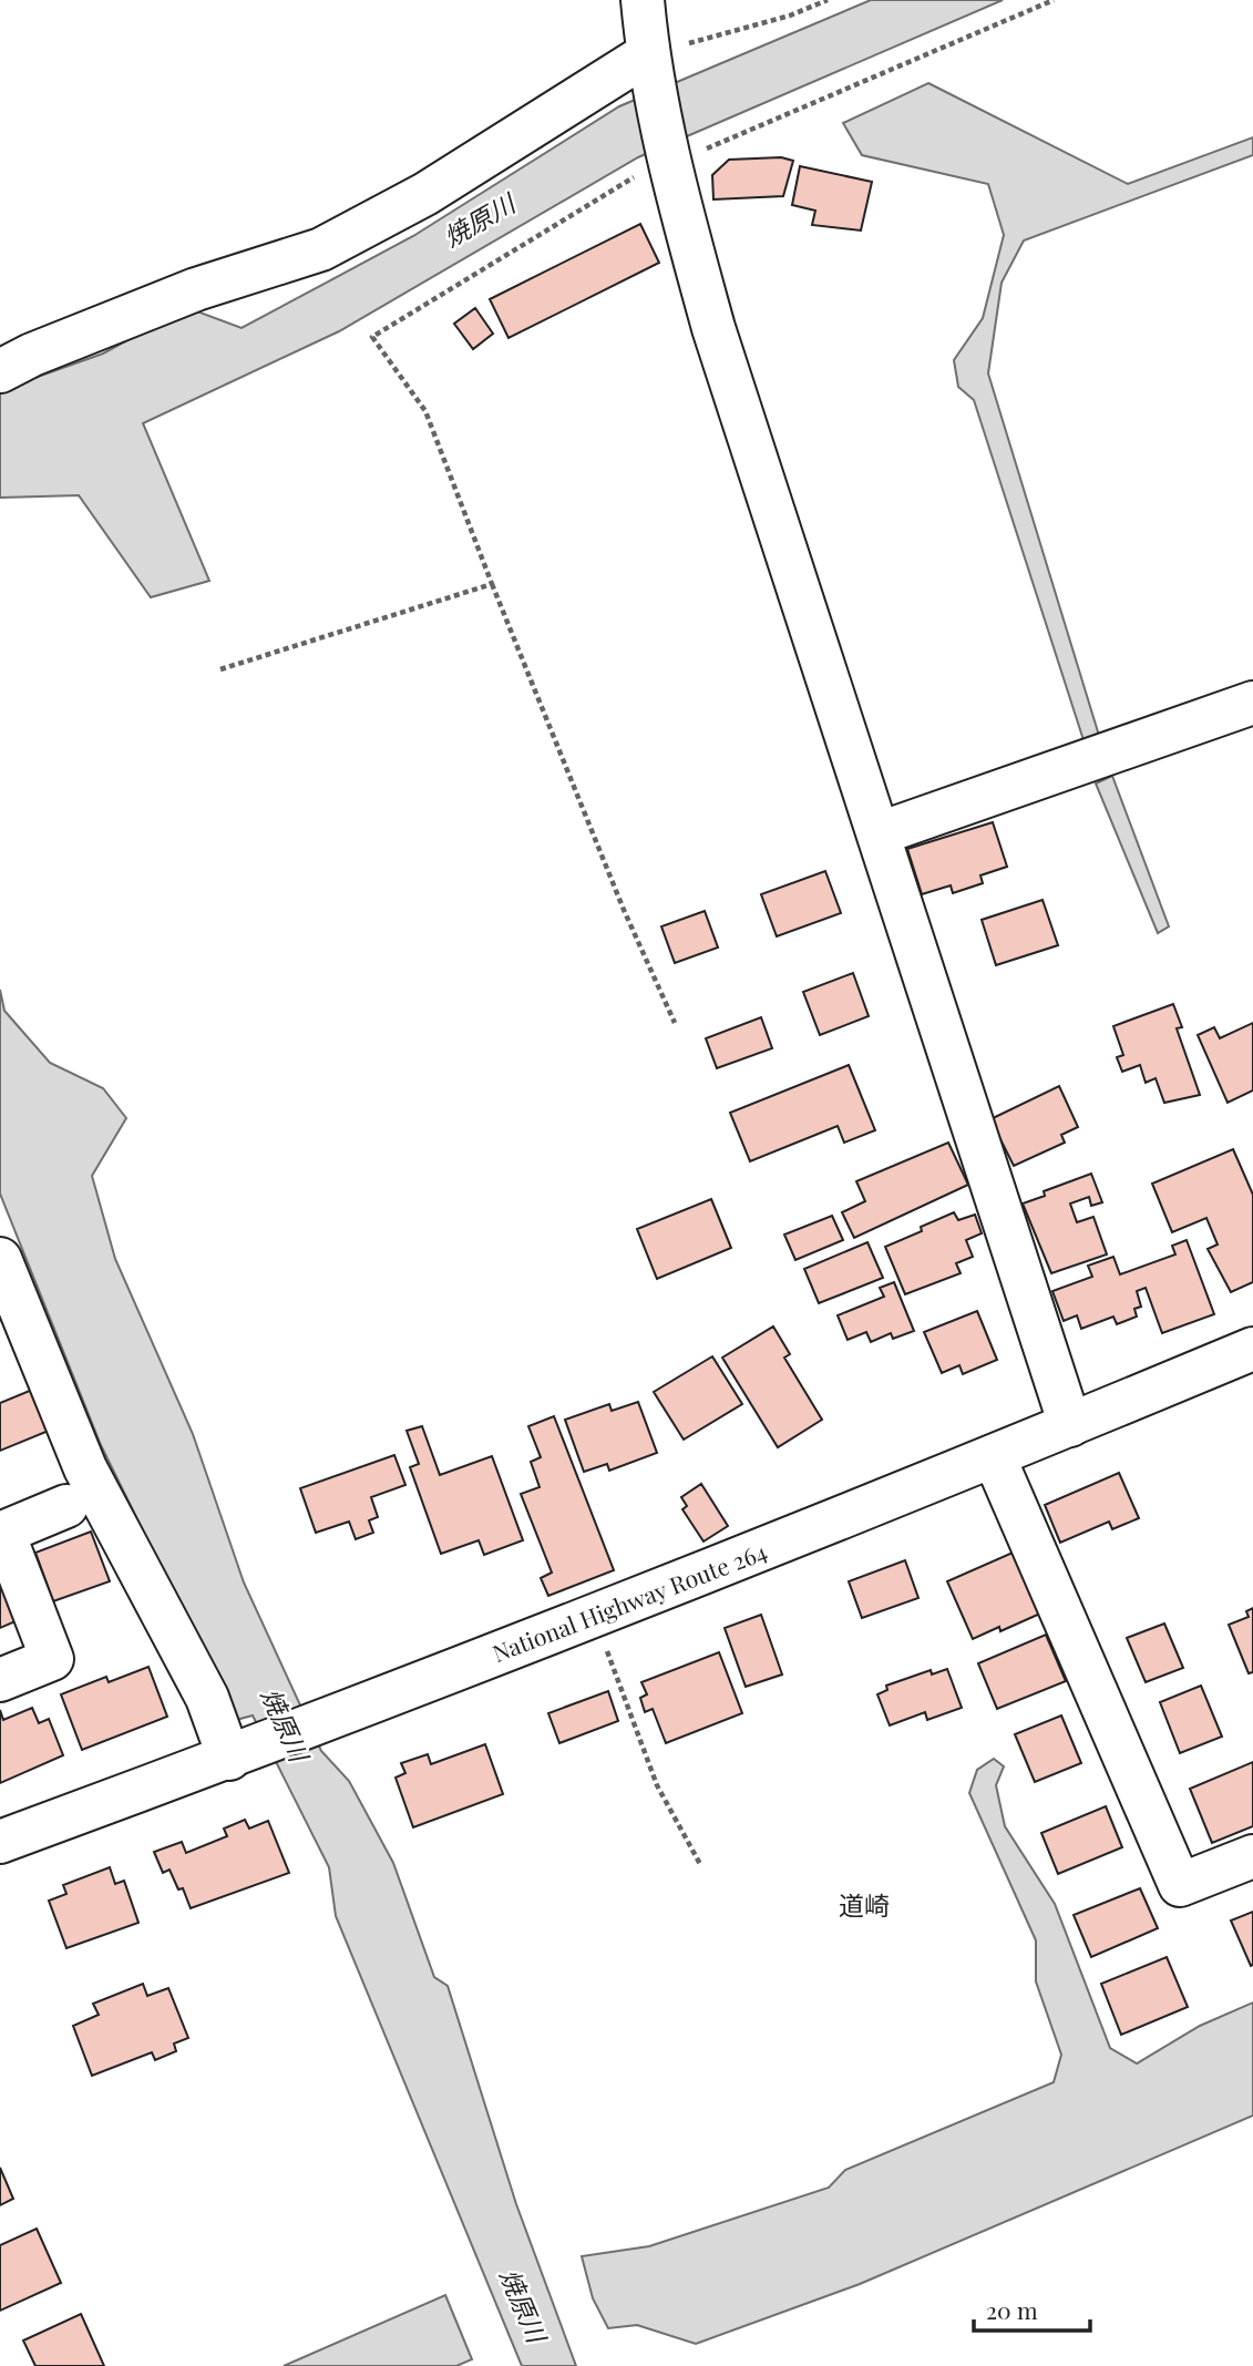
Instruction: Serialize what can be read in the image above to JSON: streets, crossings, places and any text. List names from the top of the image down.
{
  "streets": {
    "main road": ["National Highway Route 264"]
  },
  "districts": ["道崎"],
  "water": ["焼原川"],
  "scale_bar": "20 m"
}
